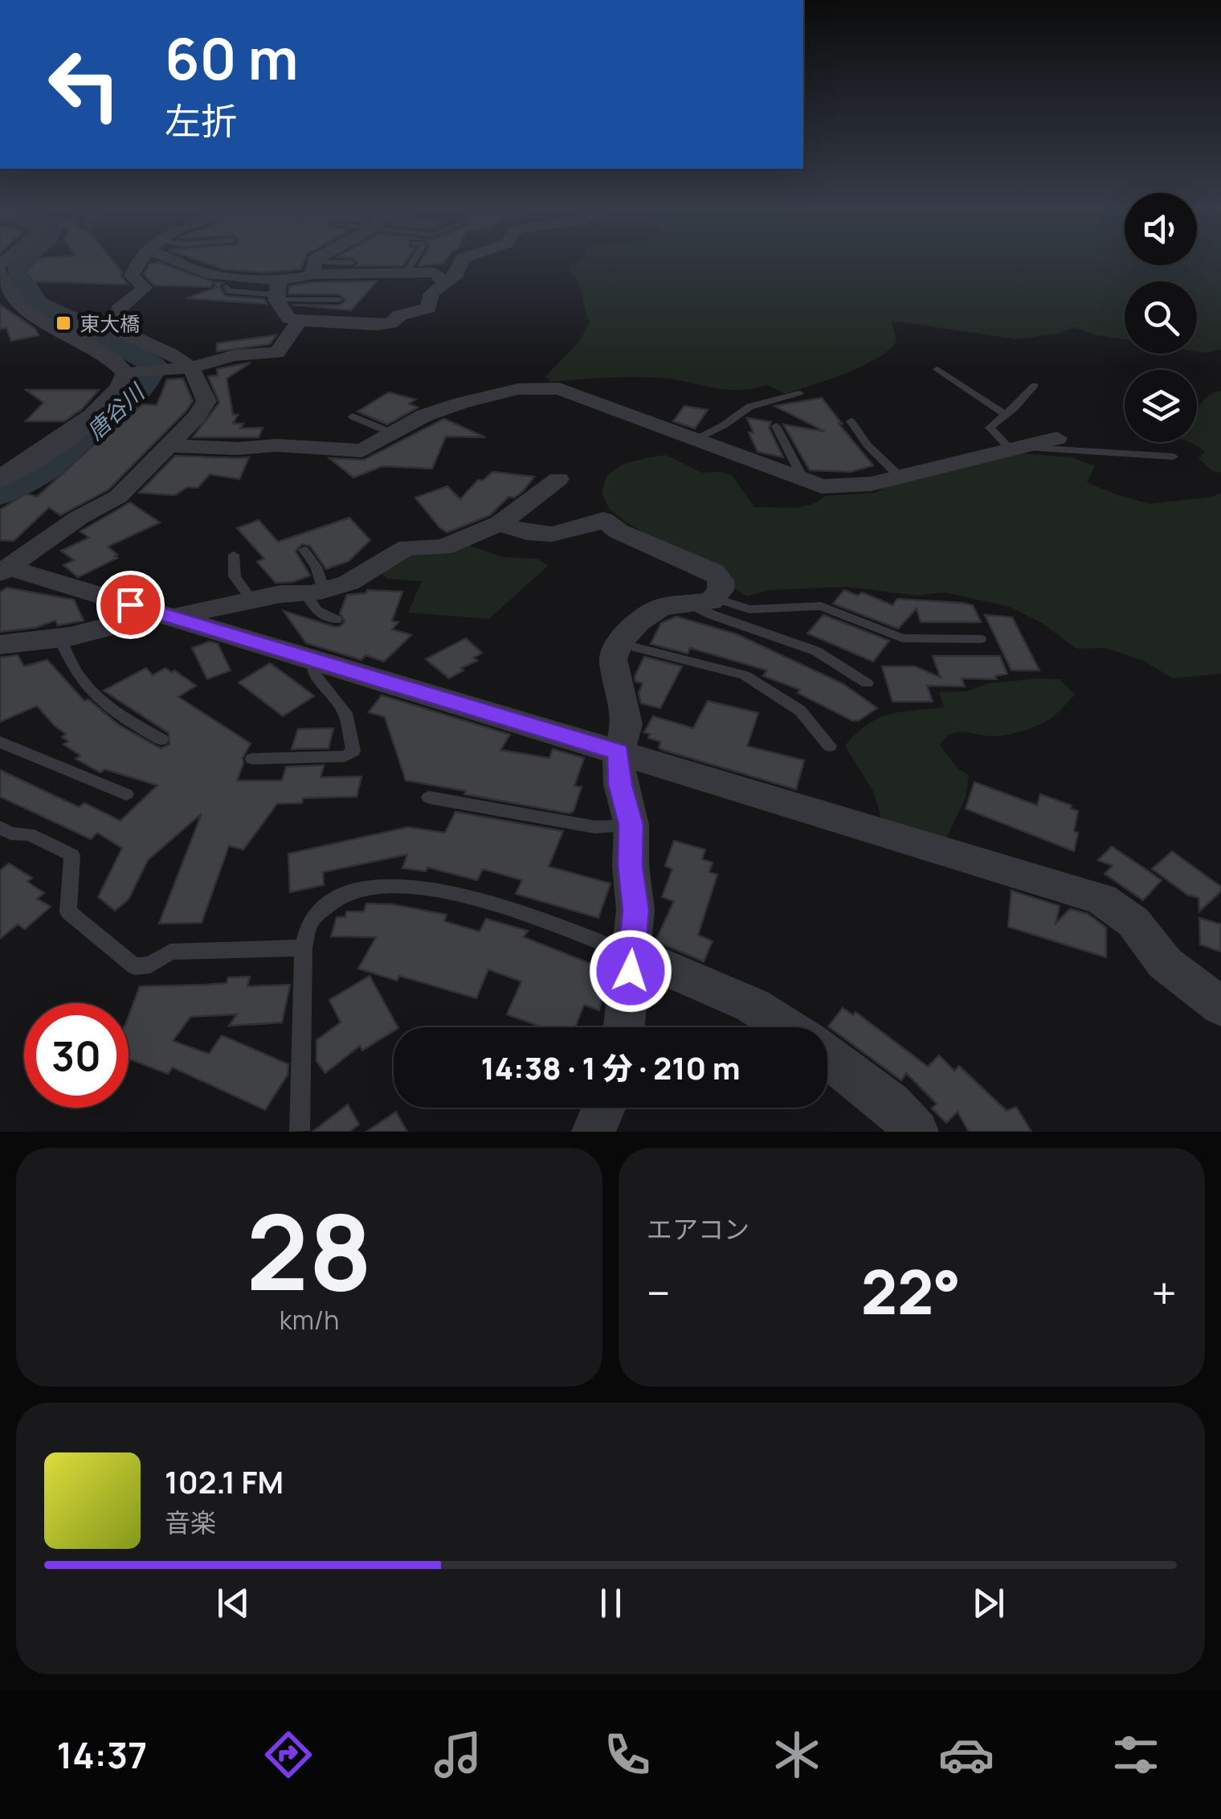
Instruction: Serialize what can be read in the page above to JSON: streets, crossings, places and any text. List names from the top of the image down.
{
  "water": ["唐谷川"],
  "places": {
    "transit": ["東大橋"]
  },
  "page": {
    "turn": ["60 m", "左折"],
    "limit": "30",
    "trip": "14:38 · 1 分 · 210 m",
    "tile": [
      ["28", "km/h"],
      "エアコン"
    ],
    "heat": ["−", "22°", "+"],
    "song": ["102.1 FM", "音楽"],
    "tabs": "14:37"
  }
}
